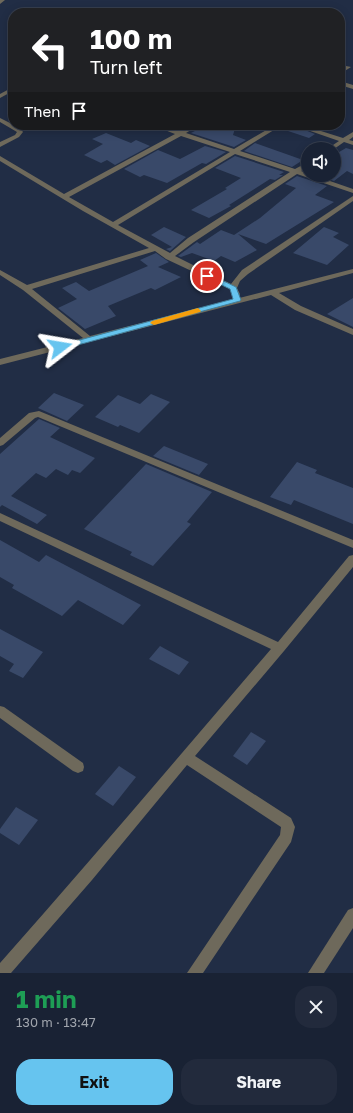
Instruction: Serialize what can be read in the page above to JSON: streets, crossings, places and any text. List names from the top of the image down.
{
  "page": {
    "turn": ["100 m", "Turn left"],
    "then": "Then",
    "heading": ["1 min", "130 m · 13:47"],
    "buttons": ["Exit", "Share"]
  }
}
